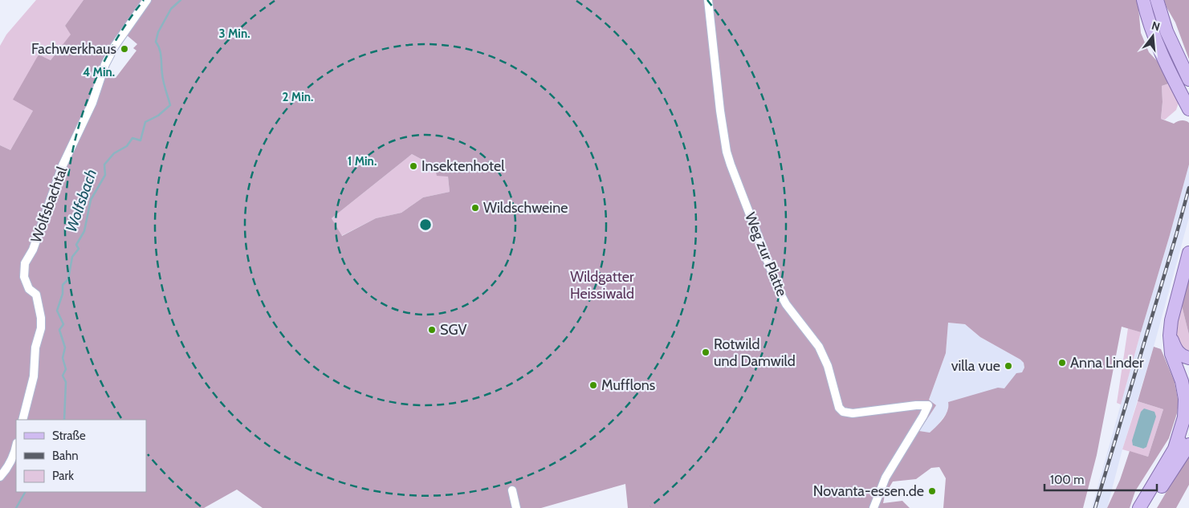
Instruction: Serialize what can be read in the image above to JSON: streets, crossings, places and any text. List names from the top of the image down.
{
  "streets": {
    "street": ["Wolfsbachtal", "Weg zur Platte"]
  },
  "water": ["Wolfsbach"],
  "parks": ["Wildgatter Heissiwald"],
  "places": [
    "Fachwerkhaus",
    "Insektenhotel",
    "Wildschweine",
    "SGV",
    "Rotwild und Damwild",
    "Anna Linder",
    "villa vue",
    "Mufflons",
    "Novanta-essen.de"
  ],
  "legend": ["Straße", "Bahn", "Park"],
  "scale_bar": "100 m",
  "north": "top",
  "rings": [
    "3 Min.",
    "4 Min.",
    "2 Min.",
    "1 Min."
  ]
}
